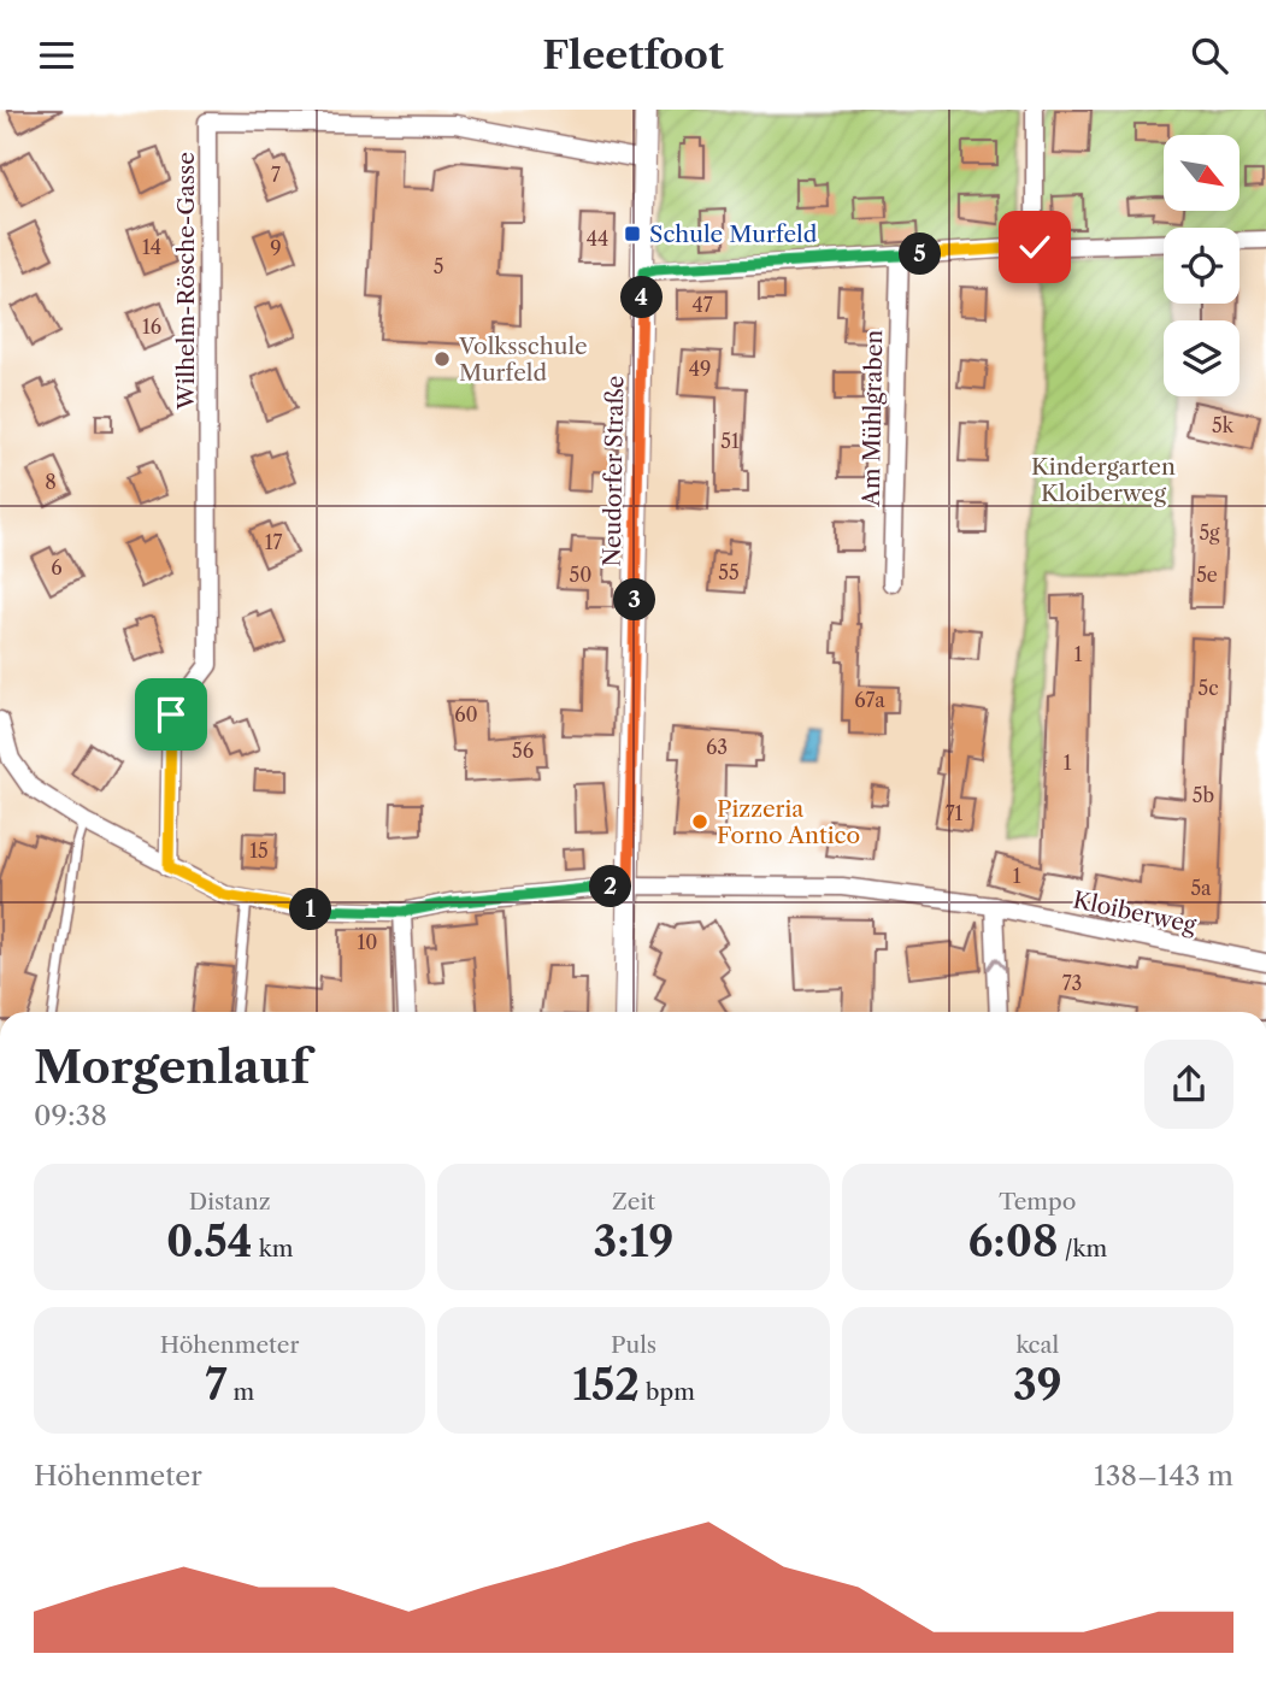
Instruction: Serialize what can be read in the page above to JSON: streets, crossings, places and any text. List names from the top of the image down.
{
  "streets": {
    "street": [
      "Wilhelm-Rösche-Gasse",
      "Am Mühlgraben",
      "Neudorfer Straße",
      "Kloiberweg"
    ]
  },
  "crossings": [
    ["Wilhelm-Rösche-Gasse", "Neudorfer Straße"]
  ],
  "parks": ["Kindergarten Kloiberweg"],
  "places": {
    "transit": ["Schule Murfeld"],
    "other": ["Volksschule Murfeld", "Pizzeria Forno Antico"]
  },
  "house_numbers": [
    "7",
    "44",
    "14",
    "9",
    "5",
    "47",
    "16",
    "49",
    "5k",
    "51",
    "8",
    "5g",
    "17",
    "6",
    "55",
    "50",
    "5e",
    "1",
    "5c",
    "67a",
    "60",
    "63",
    "56",
    "1",
    "5b",
    "71",
    "15",
    "1",
    "5a",
    "10",
    "73"
  ],
  "north": "bottom right",
  "page": {
    "header": "Fleetfoot",
    "pins": [
      "5",
      "4",
      "3",
      "2",
      "1"
    ],
    "heading": ["Morgenlauf", "09:38"],
    "stats": [
      ["Distanz", "0.54 km"],
      ["Zeit", "3:19"],
      ["Tempo", "6:08 /km"],
      ["Höhenmeter", "7 m"],
      ["Puls", "152 bpm"],
      ["kcal", "39"]
    ],
    "chart": ["Höhenmeter", "138–143 m"]
  }
}
